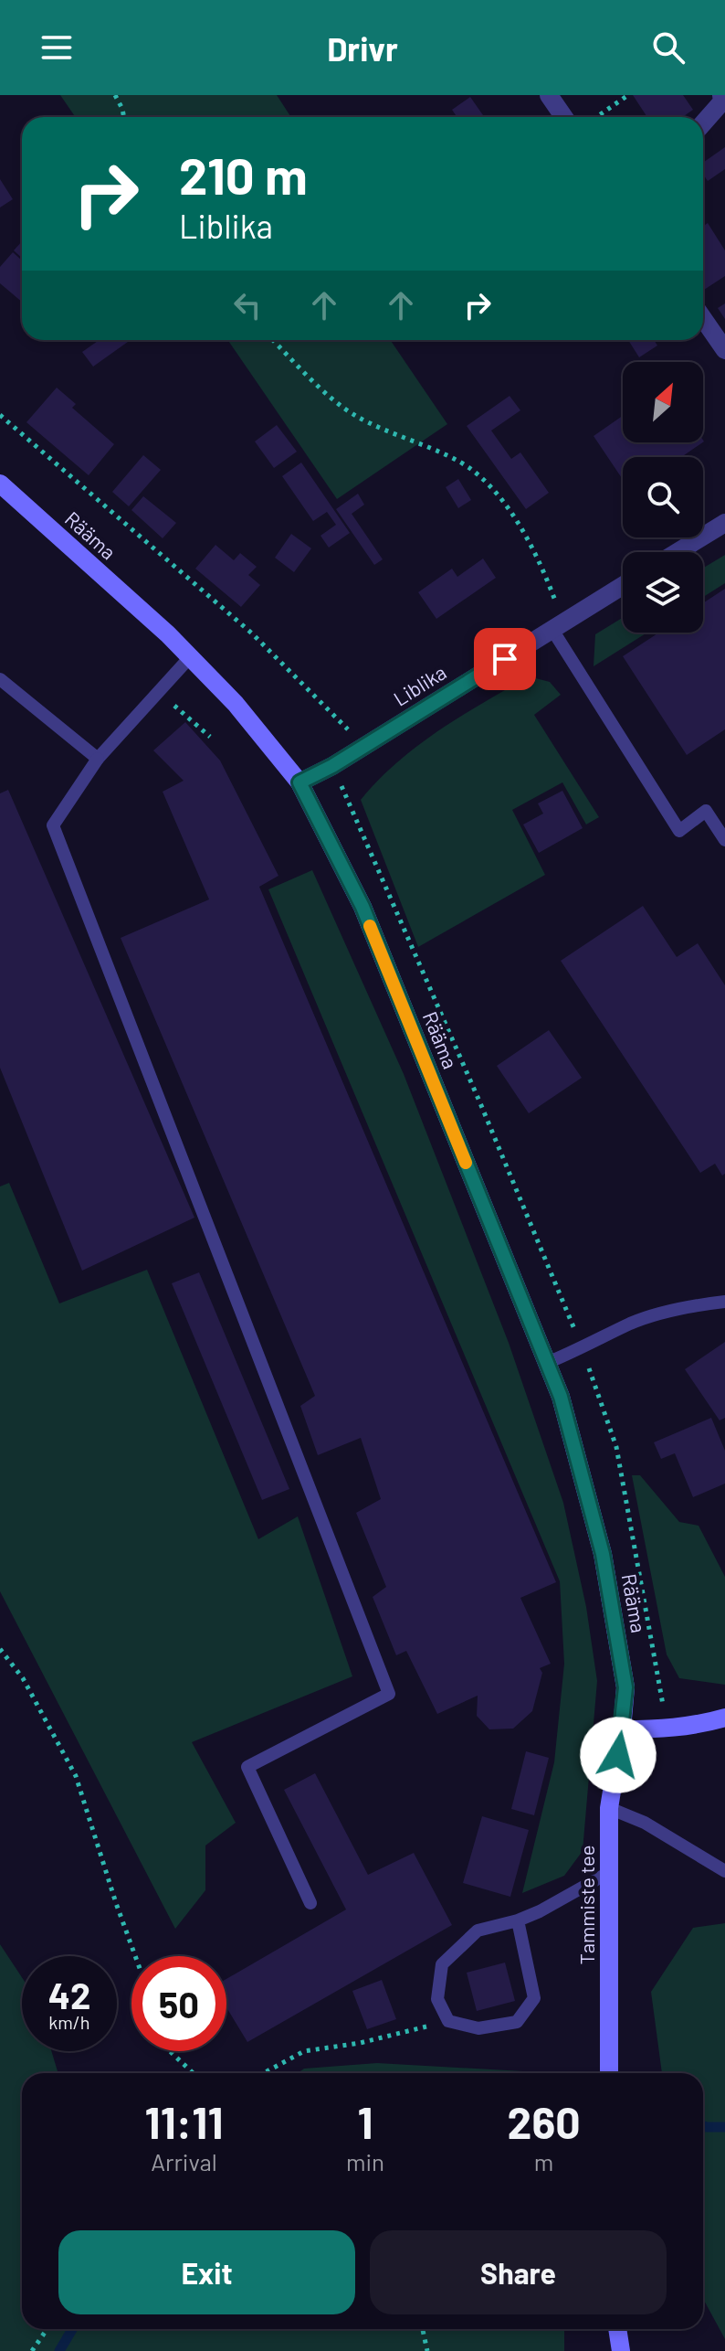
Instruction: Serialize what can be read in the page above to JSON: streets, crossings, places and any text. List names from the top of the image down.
{
  "streets": {
    "main road": ["Rääma", "Tammiste tee"],
    "street": ["Liblika"]
  },
  "crossings": [
    ["Rääma", "Liblika"],
    ["Rääma", "Tammiste tee"]
  ],
  "north": "top right",
  "page": {
    "header": "Drivr",
    "turn": ["210 m", "Liblika"],
    "speed": "42 km/h",
    "limit": "50",
    "eta": [
      "11:11",
      "Arrival",
      "1",
      "min",
      "260",
      "m"
    ],
    "buttons": ["Exit", "Share"]
  }
}
